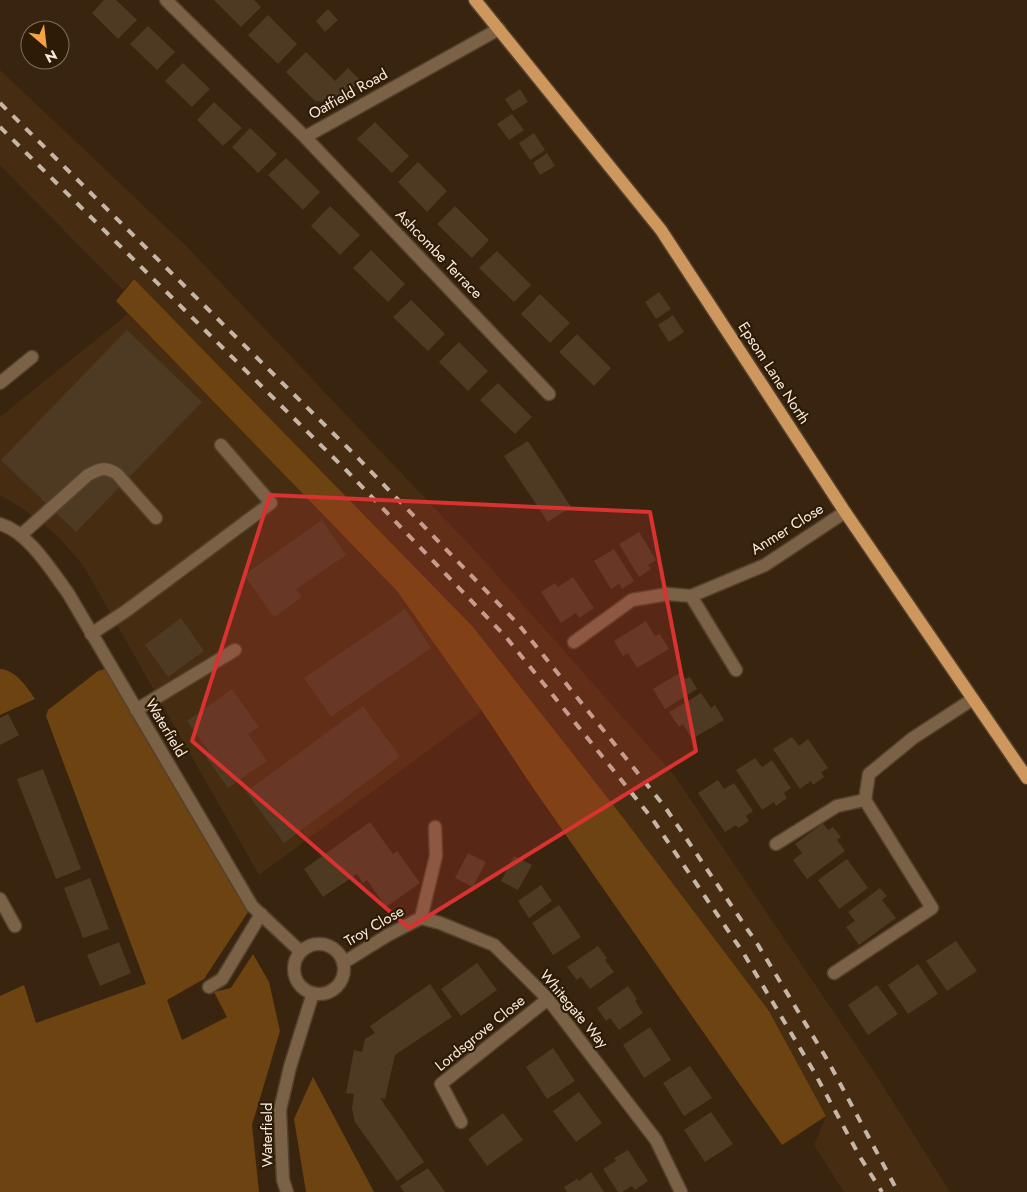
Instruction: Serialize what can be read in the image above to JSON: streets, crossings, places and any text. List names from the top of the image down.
{
  "streets": {
    "main road": ["Epsom Lane North"],
    "street": [
      "Oatfield Road",
      "Ashcombe Terrace",
      "Anmer Close",
      "Waterfield",
      "Troy Close",
      "Whitegate Way",
      "Lordsgrove Close"
    ]
  },
  "crossings": [
    ["Oatfield Road", "Ashcombe Terrace"],
    ["Oatfield Road", "Epsom Lane North"],
    ["Epsom Lane North", "Anmer Close"],
    ["Waterfield", "Troy Close"],
    ["Troy Close", "Whitegate Way"],
    ["Whitegate Way", "Lordsgrove Close"]
  ],
  "north": "bottom right"
}
